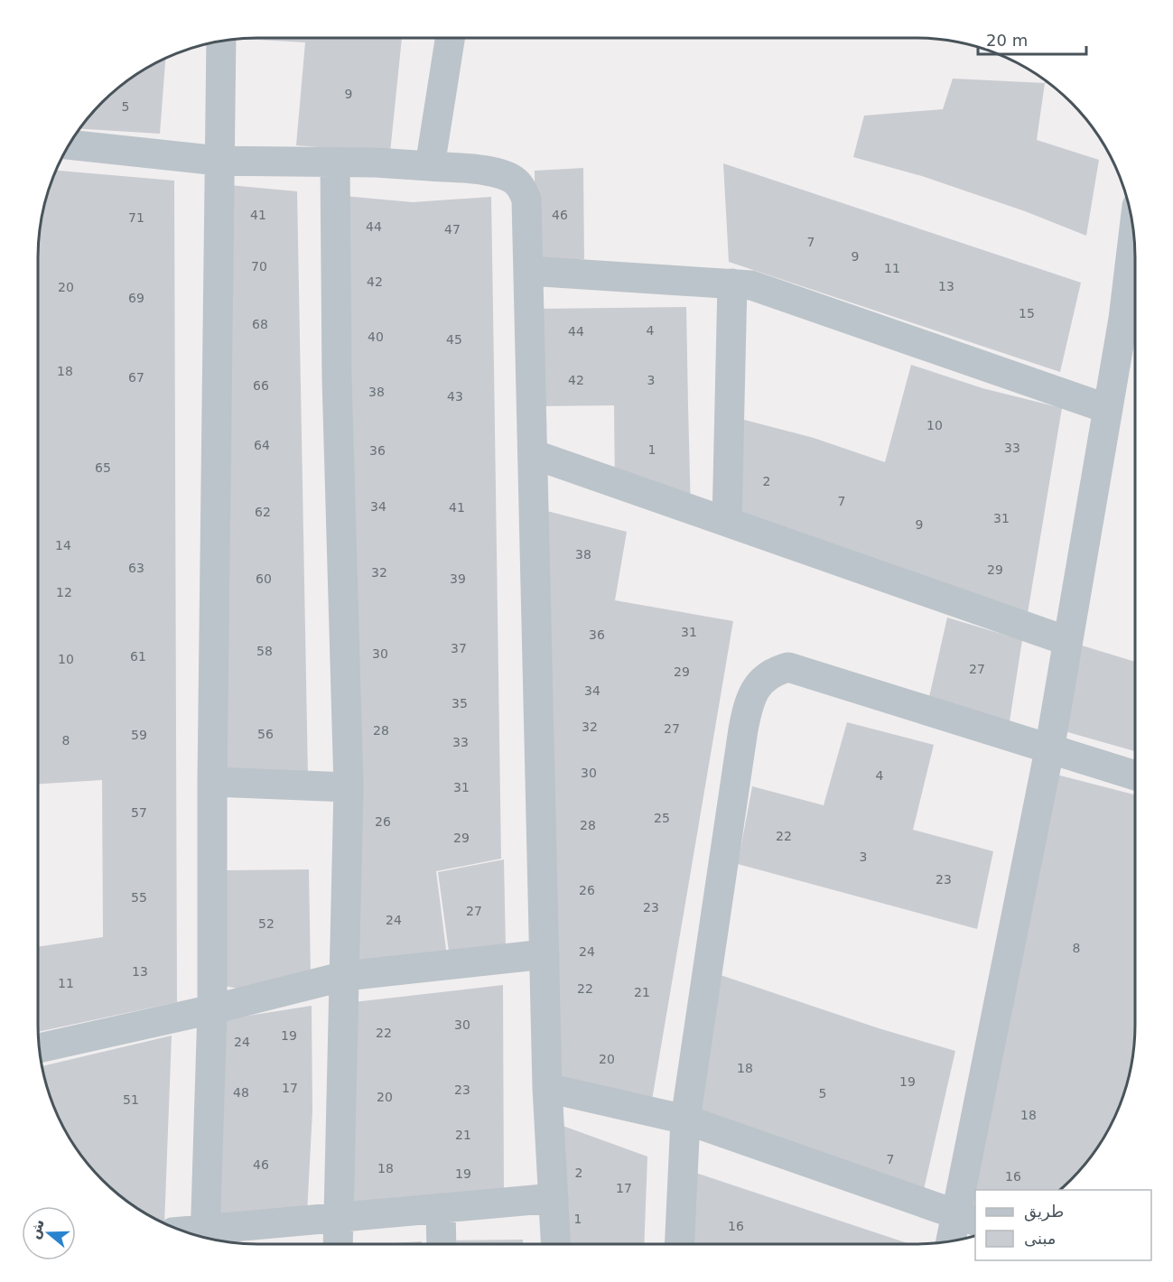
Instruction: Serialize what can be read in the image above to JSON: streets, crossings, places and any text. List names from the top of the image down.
{
  "house_numbers": [
    "9",
    "5",
    "41",
    "46",
    "71",
    "44",
    "47",
    "7",
    "9",
    "70",
    "11",
    "42",
    "13",
    "20",
    "69",
    "15",
    "68",
    "4",
    "44",
    "40",
    "45",
    "18",
    "67",
    "42",
    "3",
    "66",
    "38",
    "43",
    "10",
    "64",
    "33",
    "1",
    "36",
    "65",
    "2",
    "7",
    "34",
    "41",
    "62",
    "31",
    "9",
    "14",
    "38",
    "63",
    "29",
    "32",
    "60",
    "39",
    "12",
    "31",
    "36",
    "37",
    "58",
    "30",
    "61",
    "10",
    "27",
    "29",
    "34",
    "35",
    "32",
    "27",
    "28",
    "56",
    "59",
    "8",
    "33",
    "30",
    "4",
    "31",
    "57",
    "25",
    "26",
    "28",
    "22",
    "29",
    "3",
    "23",
    "26",
    "55",
    "23",
    "27",
    "24",
    "52",
    "8",
    "24",
    "13",
    "11",
    "22",
    "21",
    "30",
    "22",
    "19",
    "24",
    "20",
    "18",
    "19",
    "17",
    "23",
    "48",
    "5",
    "20",
    "51",
    "18",
    "21",
    "7",
    "46",
    "18",
    "2",
    "19",
    "16",
    "17",
    "1",
    "16"
  ],
  "legend": ["طريق", "مبنى"],
  "scale_bar": "20 m",
  "north": "left"
}
